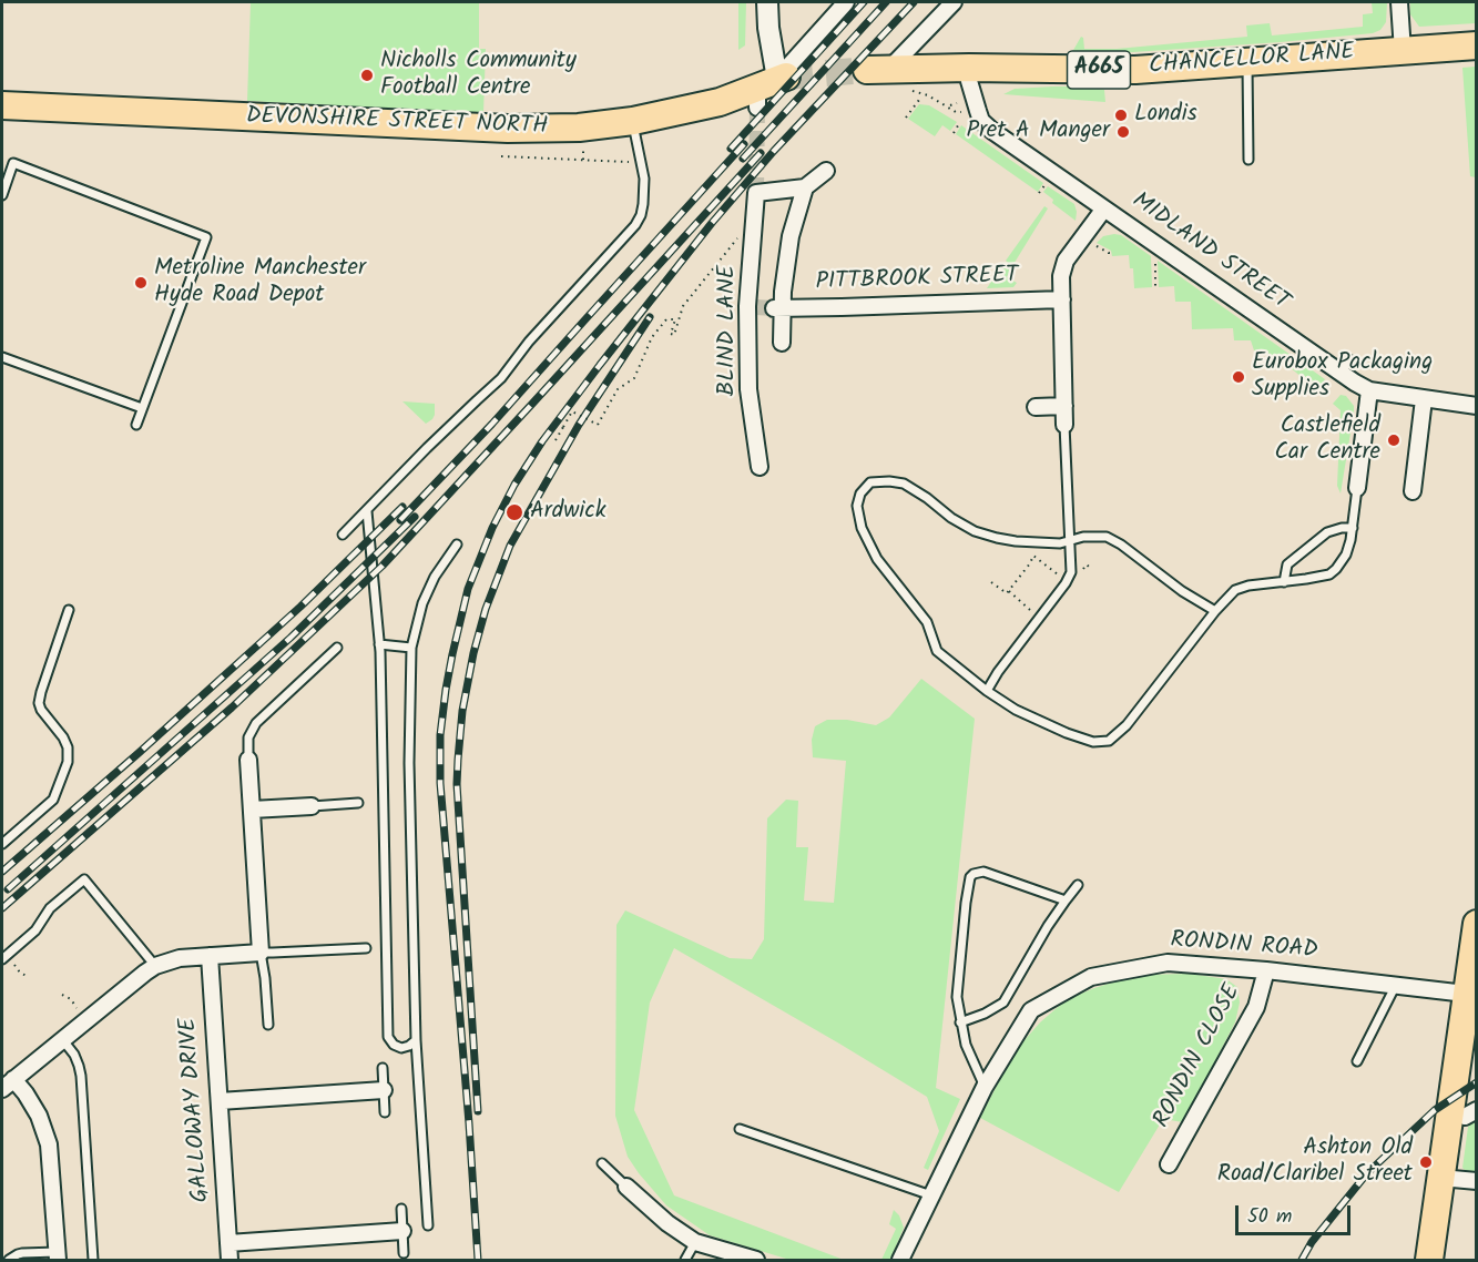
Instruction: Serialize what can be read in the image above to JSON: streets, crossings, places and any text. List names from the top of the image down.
{
  "streets": {
    "highway": ["CHANCELLOR LANE", "A665", "DEVONSHIRE STREET NORTH"],
    "street": [
      "MIDLAND STREET",
      "PITTBROOK STREET",
      "BLIND LANE",
      "RONDIN ROAD",
      "RONDIN CLOSE",
      "GALLOWAY DRIVE"
    ]
  },
  "crossings": [
    ["CHANCELLOR LANE", "MIDLAND STREET"],
    ["RONDIN ROAD", "RONDIN CLOSE"]
  ],
  "places": [
    "Nicholls Community Football Centre",
    "Londis",
    "Pret A Manger",
    "Metroline Manchester Hyde Road Depot",
    "Eurobox Packaging Supplies",
    "Castlefield Car Centre",
    "Ardwick",
    "Ashton Old Road/Claribel Street"
  ],
  "scale_bar": "50 m"
}
